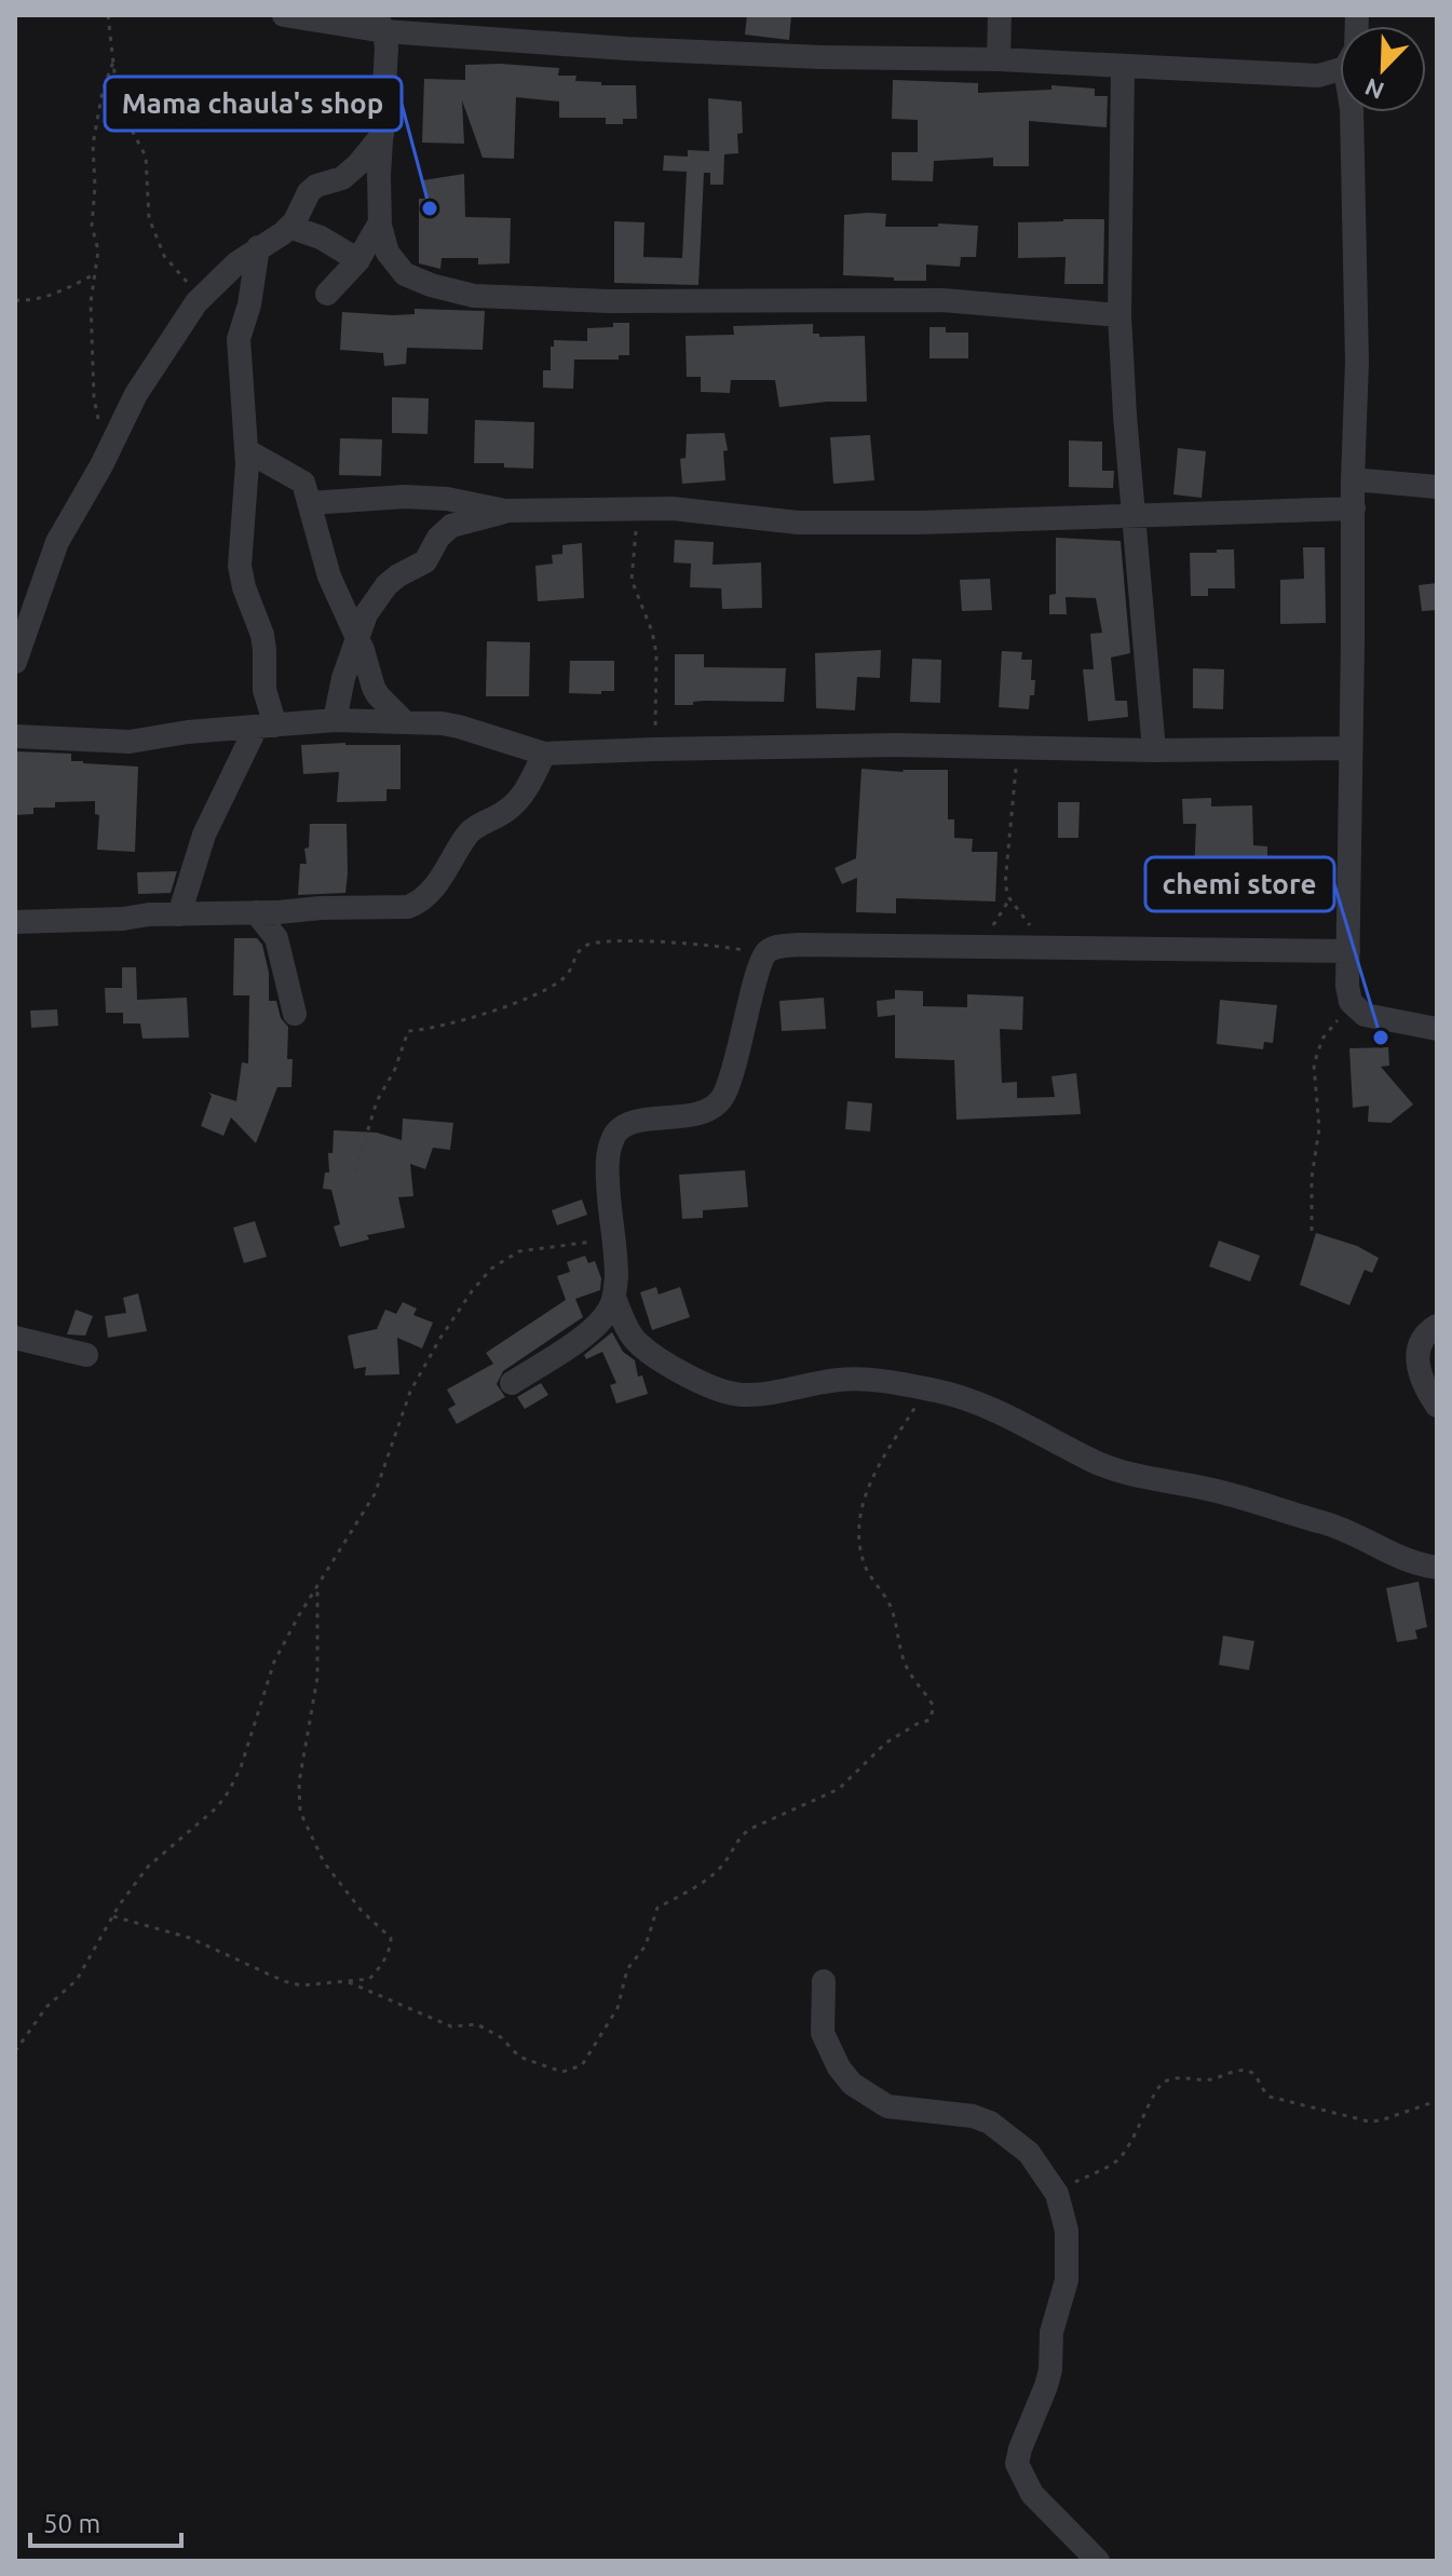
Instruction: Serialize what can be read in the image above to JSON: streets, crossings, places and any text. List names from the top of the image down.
{
  "places": ["Mama chaula's shop", "chemi store"],
  "scale_bar": "50 m",
  "north": "bottom left"
}
